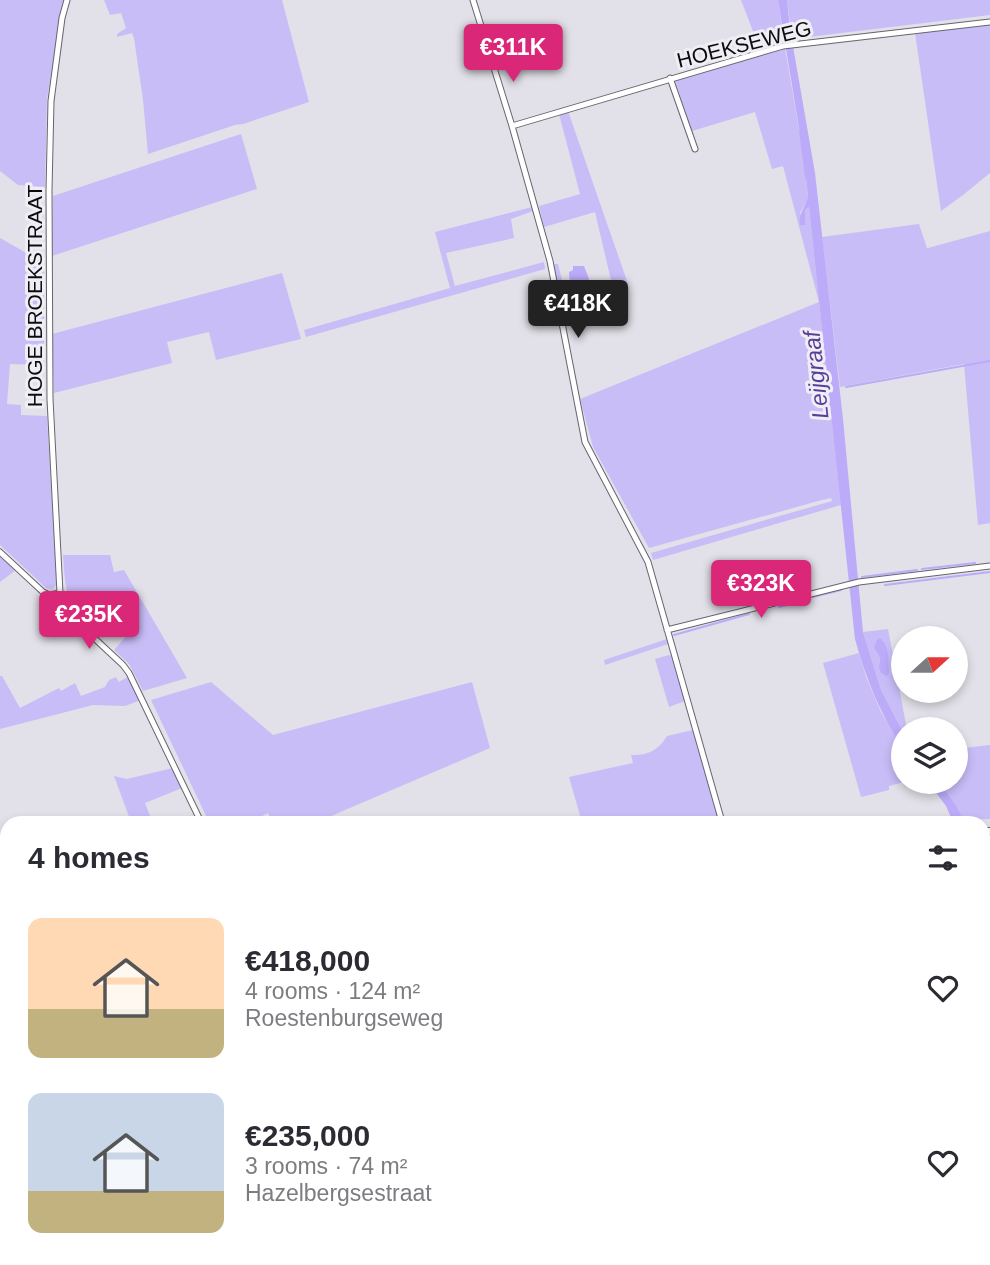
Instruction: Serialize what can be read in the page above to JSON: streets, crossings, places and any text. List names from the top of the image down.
{
  "streets": {
    "street": ["HOEKSEWEG", "HOGE BROEKSTRAAT"]
  },
  "water": ["Leijgraaf"],
  "north": "right",
  "page": {
    "price": [
      "€311K",
      "€418K",
      "€323K",
      "€235K"
    ],
    "heading": "4 homes",
    "list": [
      {
        "name": "€418,000",
        "note": "4 rooms · 124 m² · Roestenburgseweg"
      },
      {
        "name": "€235,000",
        "note": "3 rooms · 74 m² · Hazelbergsestraat"
      }
    ]
  }
}
